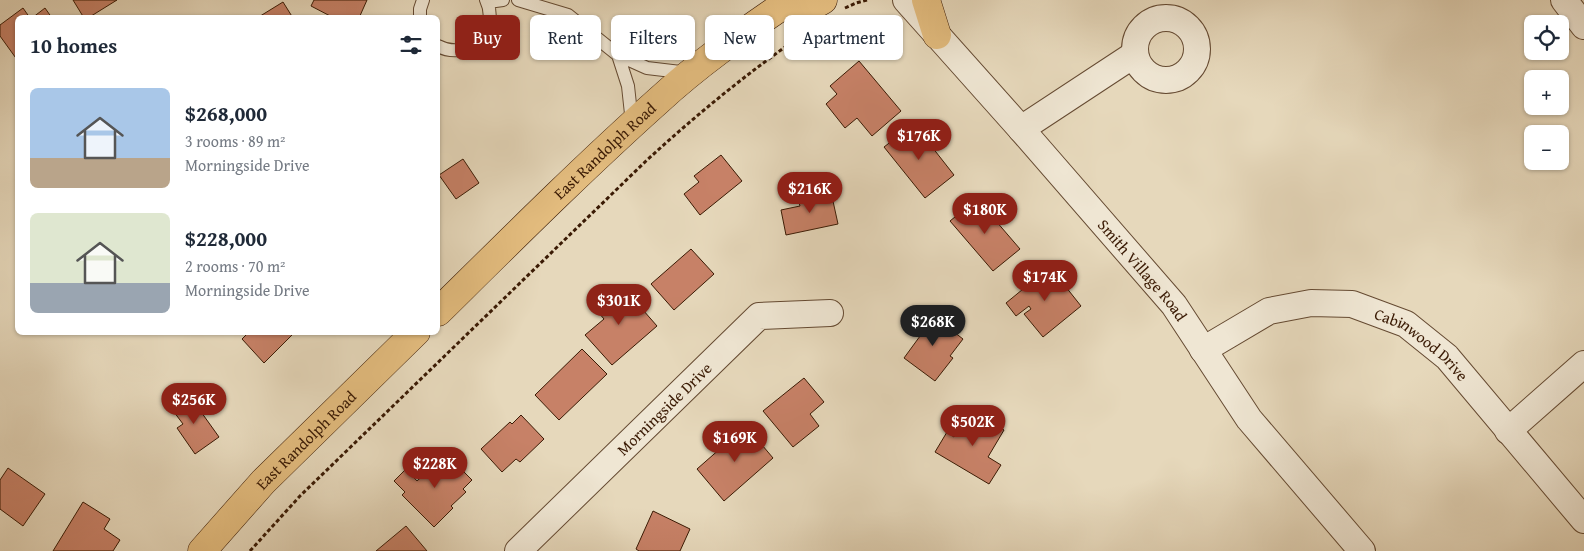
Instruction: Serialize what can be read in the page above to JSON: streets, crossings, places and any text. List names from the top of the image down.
{
  "streets": {
    "main road": ["East Randolph Road"],
    "street": ["Smith Village Road", "Cabinwood Drive", "Morningside Drive"]
  },
  "crossings": [
    ["Smith Village Road", "Cabinwood Drive"]
  ],
  "page": {
    "map_buttons": ["+", "−"],
    "chip": [
      "Buy",
      "Rent",
      "Filters",
      "New",
      "Apartment"
    ],
    "heading": "10 homes",
    "list": [
      {
        "name": "$268,000",
        "note": "3 rooms · 89 m² · Morningside Drive"
      },
      {
        "name": "$228,000",
        "note": "2 rooms · 70 m² · Morningside Drive"
      }
    ],
    "price": [
      "$176K",
      "$216K",
      "$180K",
      "$174K",
      "$301K",
      "$268K",
      "$256K",
      "$502K",
      "$169K",
      "$228K"
    ]
  }
}
